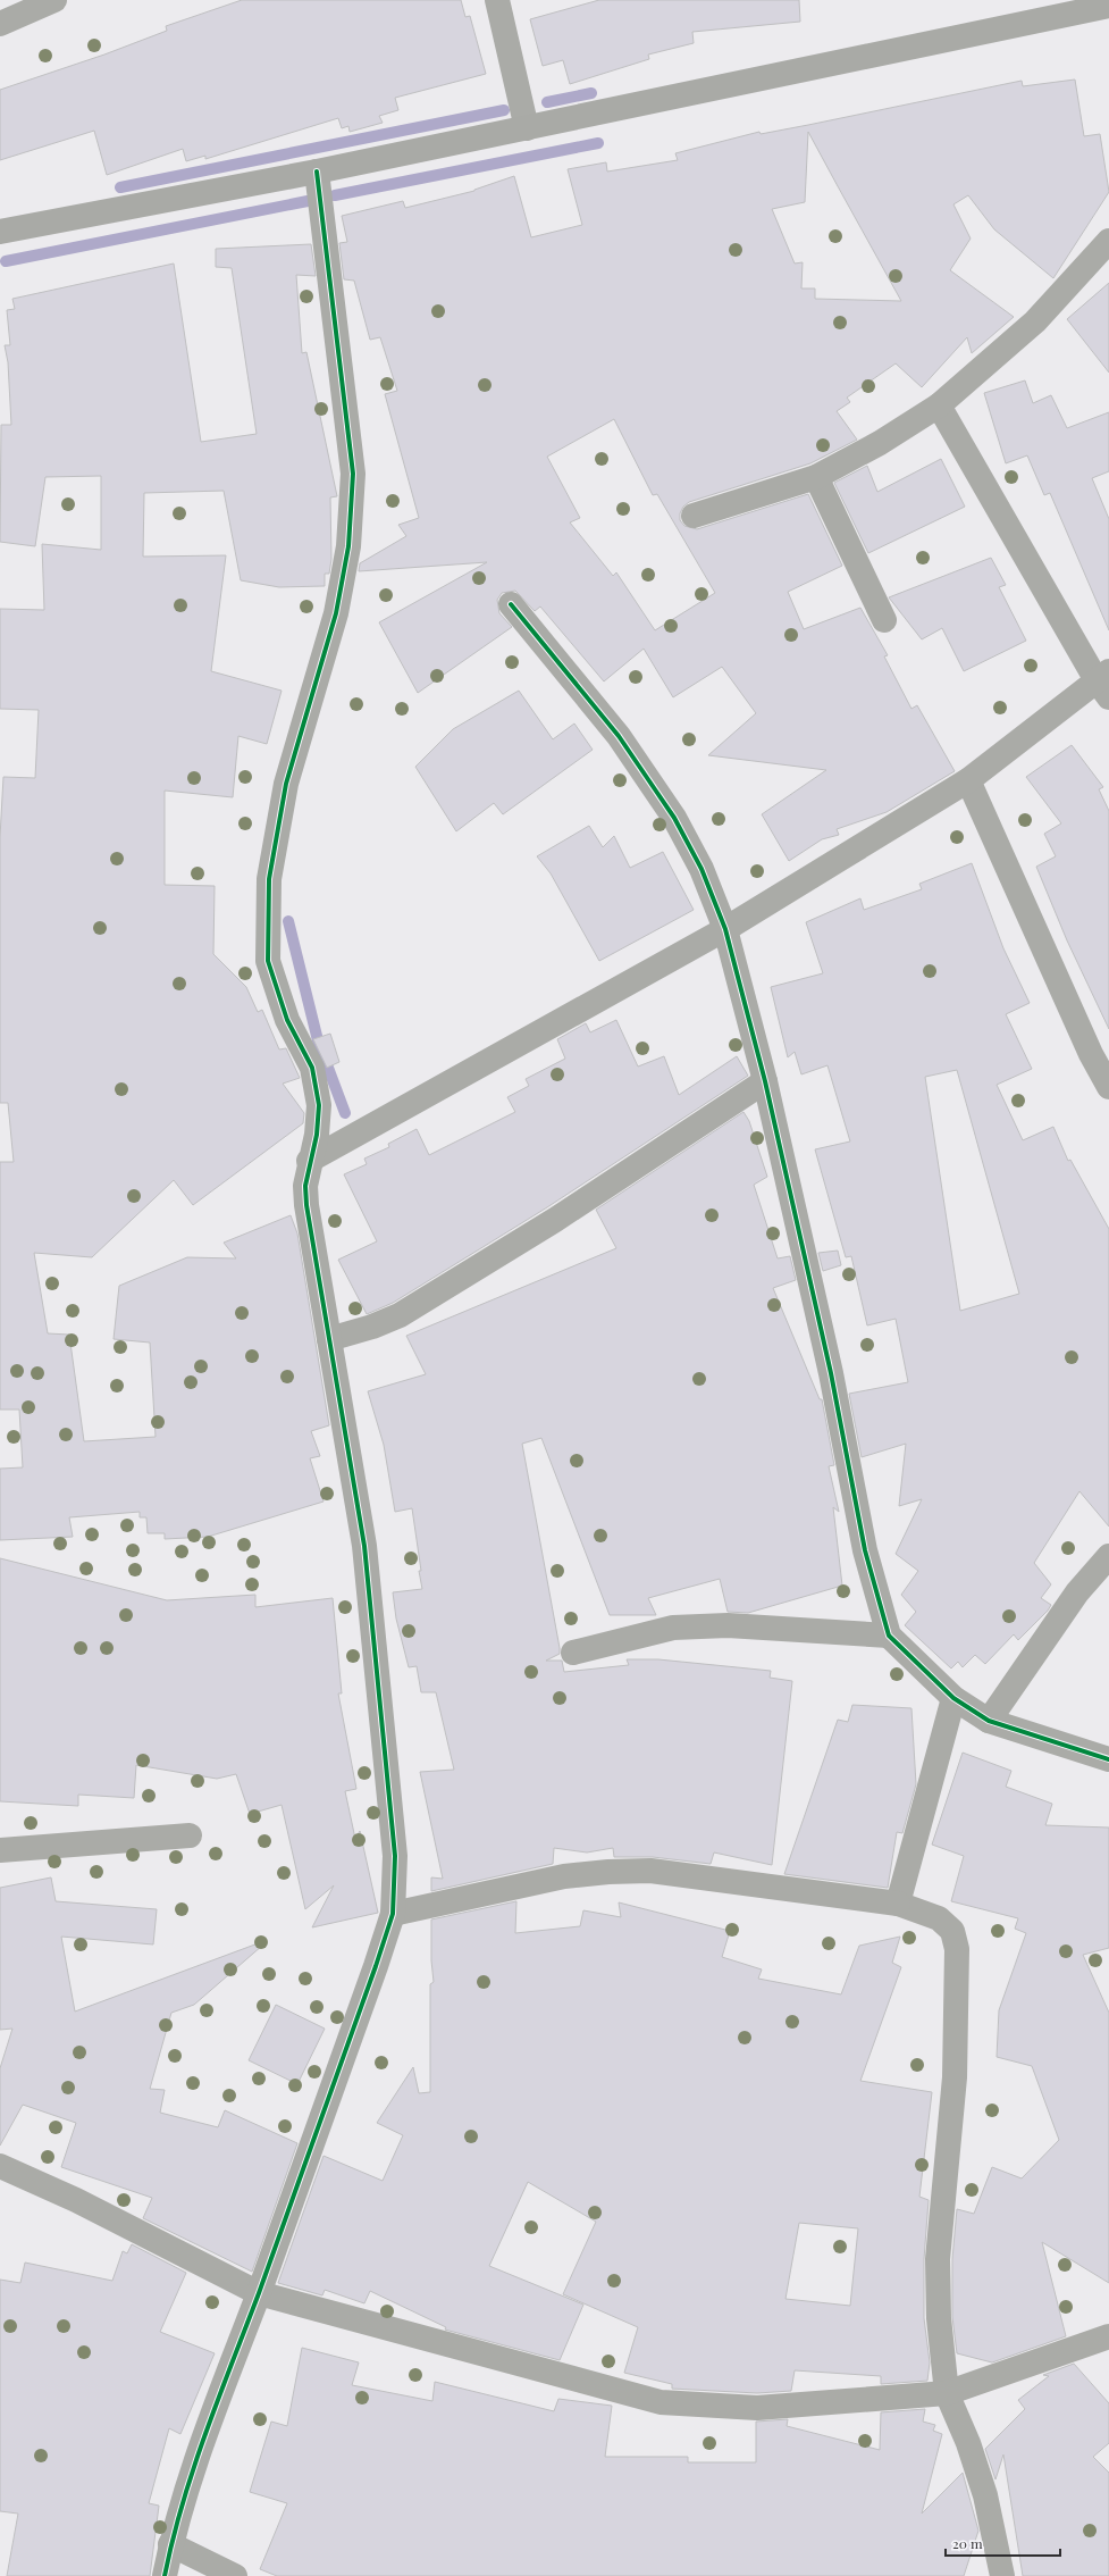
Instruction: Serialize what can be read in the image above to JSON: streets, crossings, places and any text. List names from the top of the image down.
{
  "scale_bar": "20 m"
}
